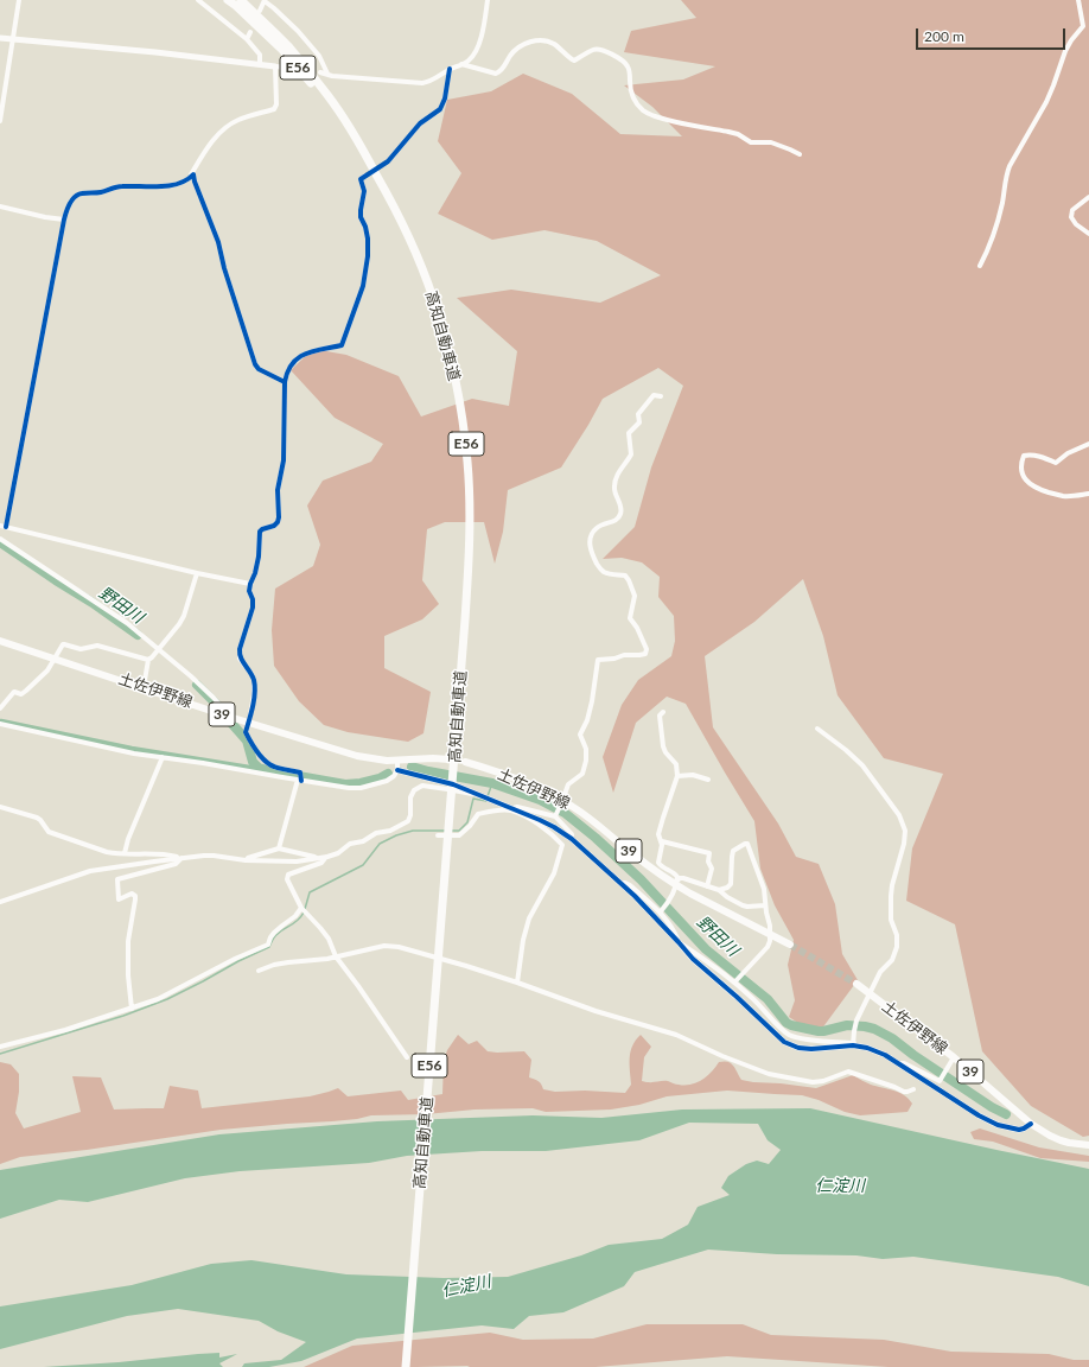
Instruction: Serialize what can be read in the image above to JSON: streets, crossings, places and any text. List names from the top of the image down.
{
  "streets": {
    "highway": ["E56", "高知自動車道"],
    "main road": ["土佐伊野線", "39"]
  },
  "crossings": [
    ["高知自動車道", "土佐伊野線"]
  ],
  "water": ["野田川", "仁淀川"],
  "scale_bar": "200 m"
}
